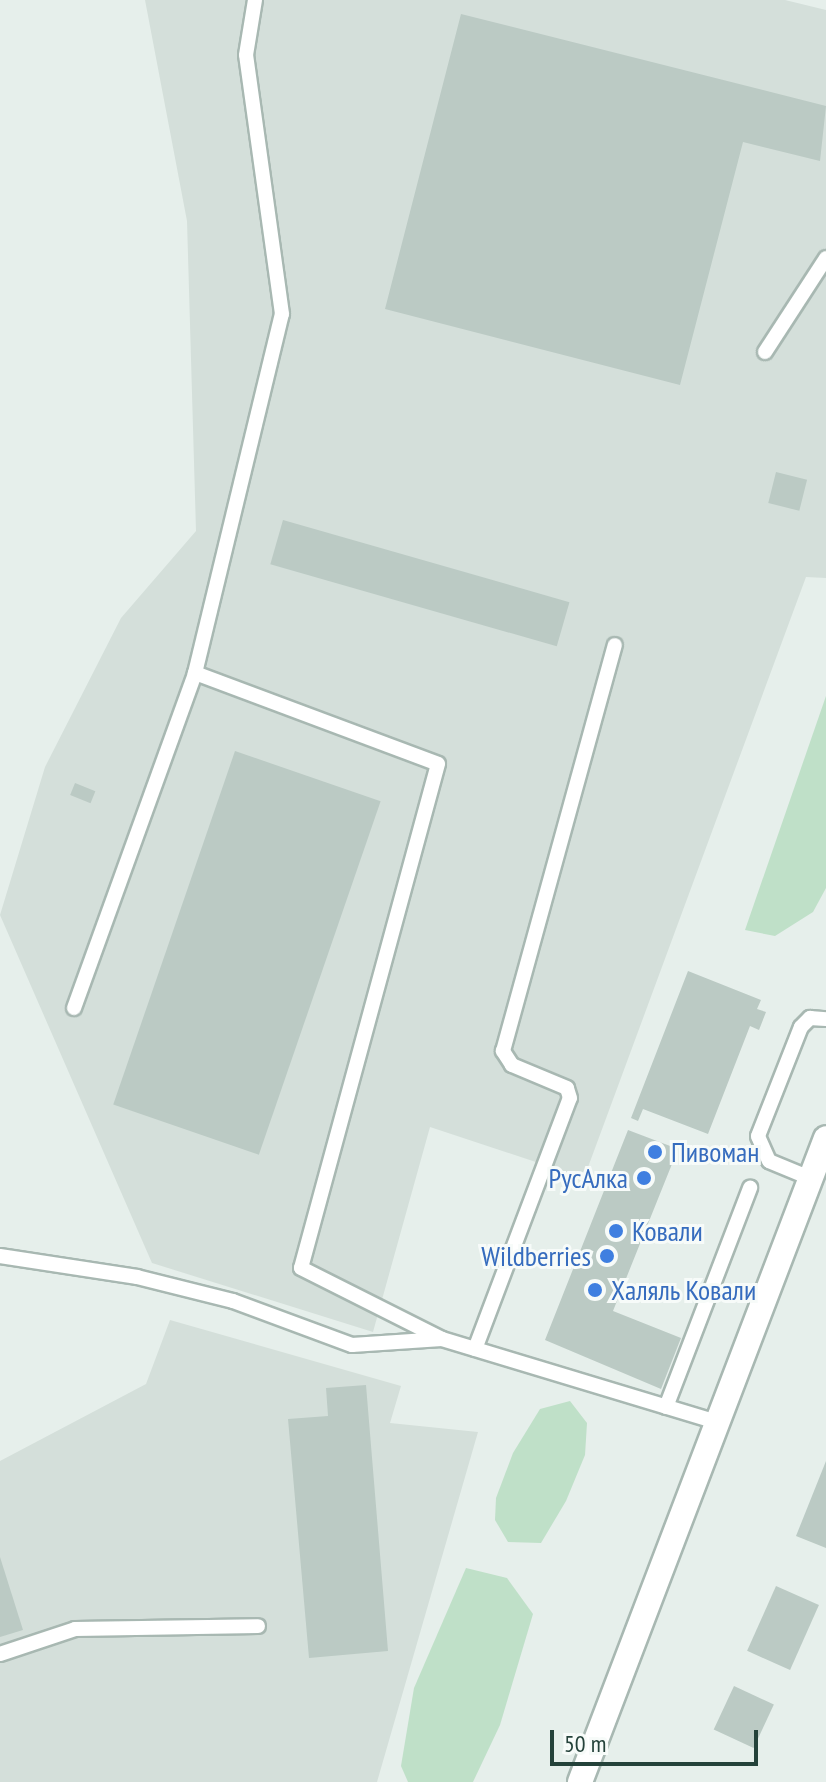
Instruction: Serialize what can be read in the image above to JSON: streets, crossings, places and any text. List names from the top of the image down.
{
  "places": [
    "Пивоман",
    "РусАлка",
    "Ковали",
    "Wildberries",
    "Халяль Ковали"
  ],
  "scale_bar": "50 m"
}
